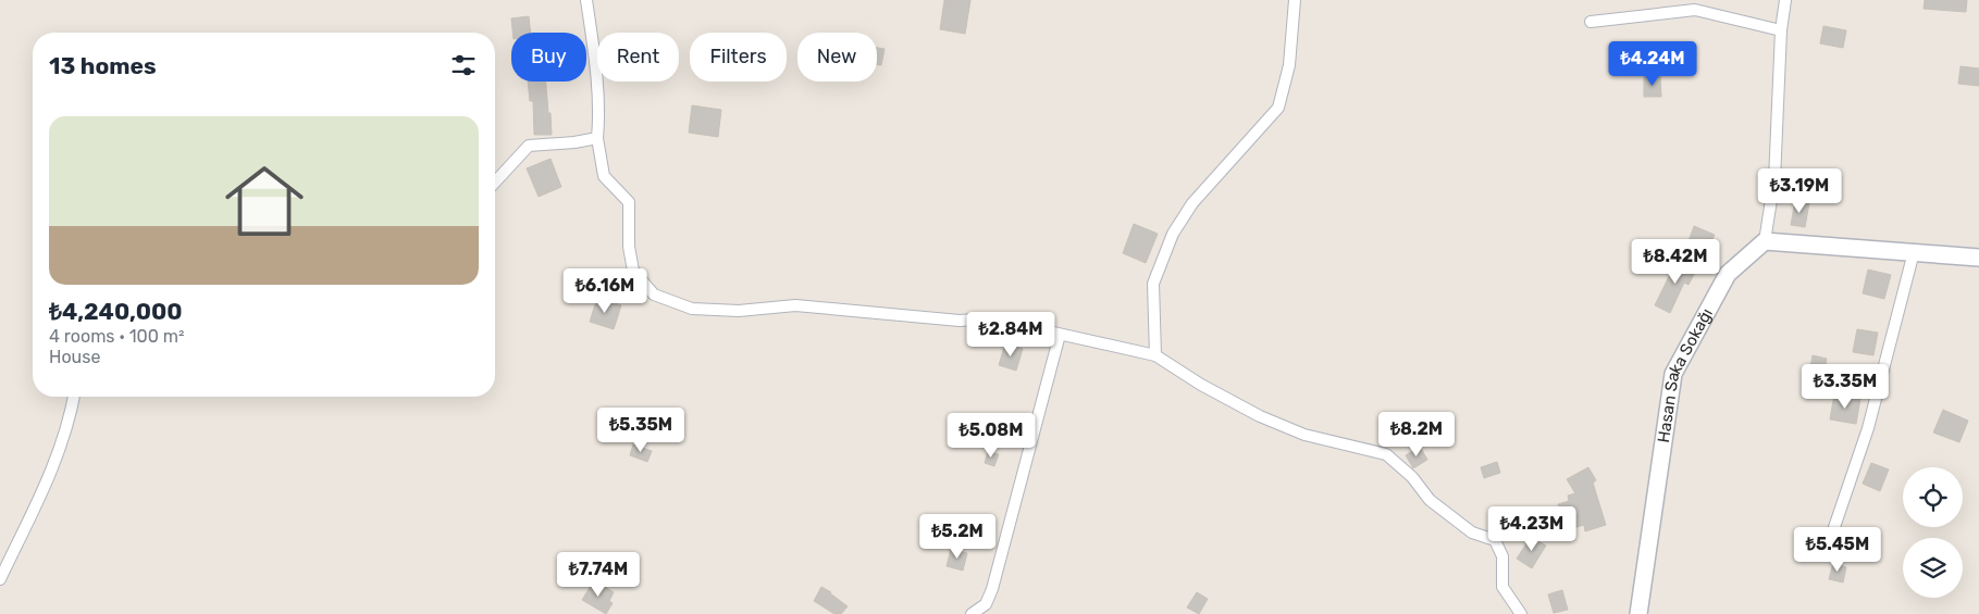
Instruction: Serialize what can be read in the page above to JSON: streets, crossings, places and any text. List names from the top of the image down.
{
  "streets": {
    "street": ["Hasan Saka Sokağı"]
  },
  "page": {
    "chip": [
      "Buy",
      "Rent",
      "Filters",
      "New"
    ],
    "heading": "13 homes",
    "price": [
      "₺4.24M",
      "₺3.19M",
      "₺8.42M",
      "₺6.16M",
      "₺2.84M",
      "₺3.35M",
      "₺5.35M",
      "₺8.2M",
      "₺5.08M",
      "₺4.23M",
      "₺5.2M",
      "₺5.45M",
      "₺7.74M"
    ],
    "list": [
      {
        "name": "₺4,240,000",
        "note": "4 rooms · 100 m² · House"
      }
    ]
  }
}
